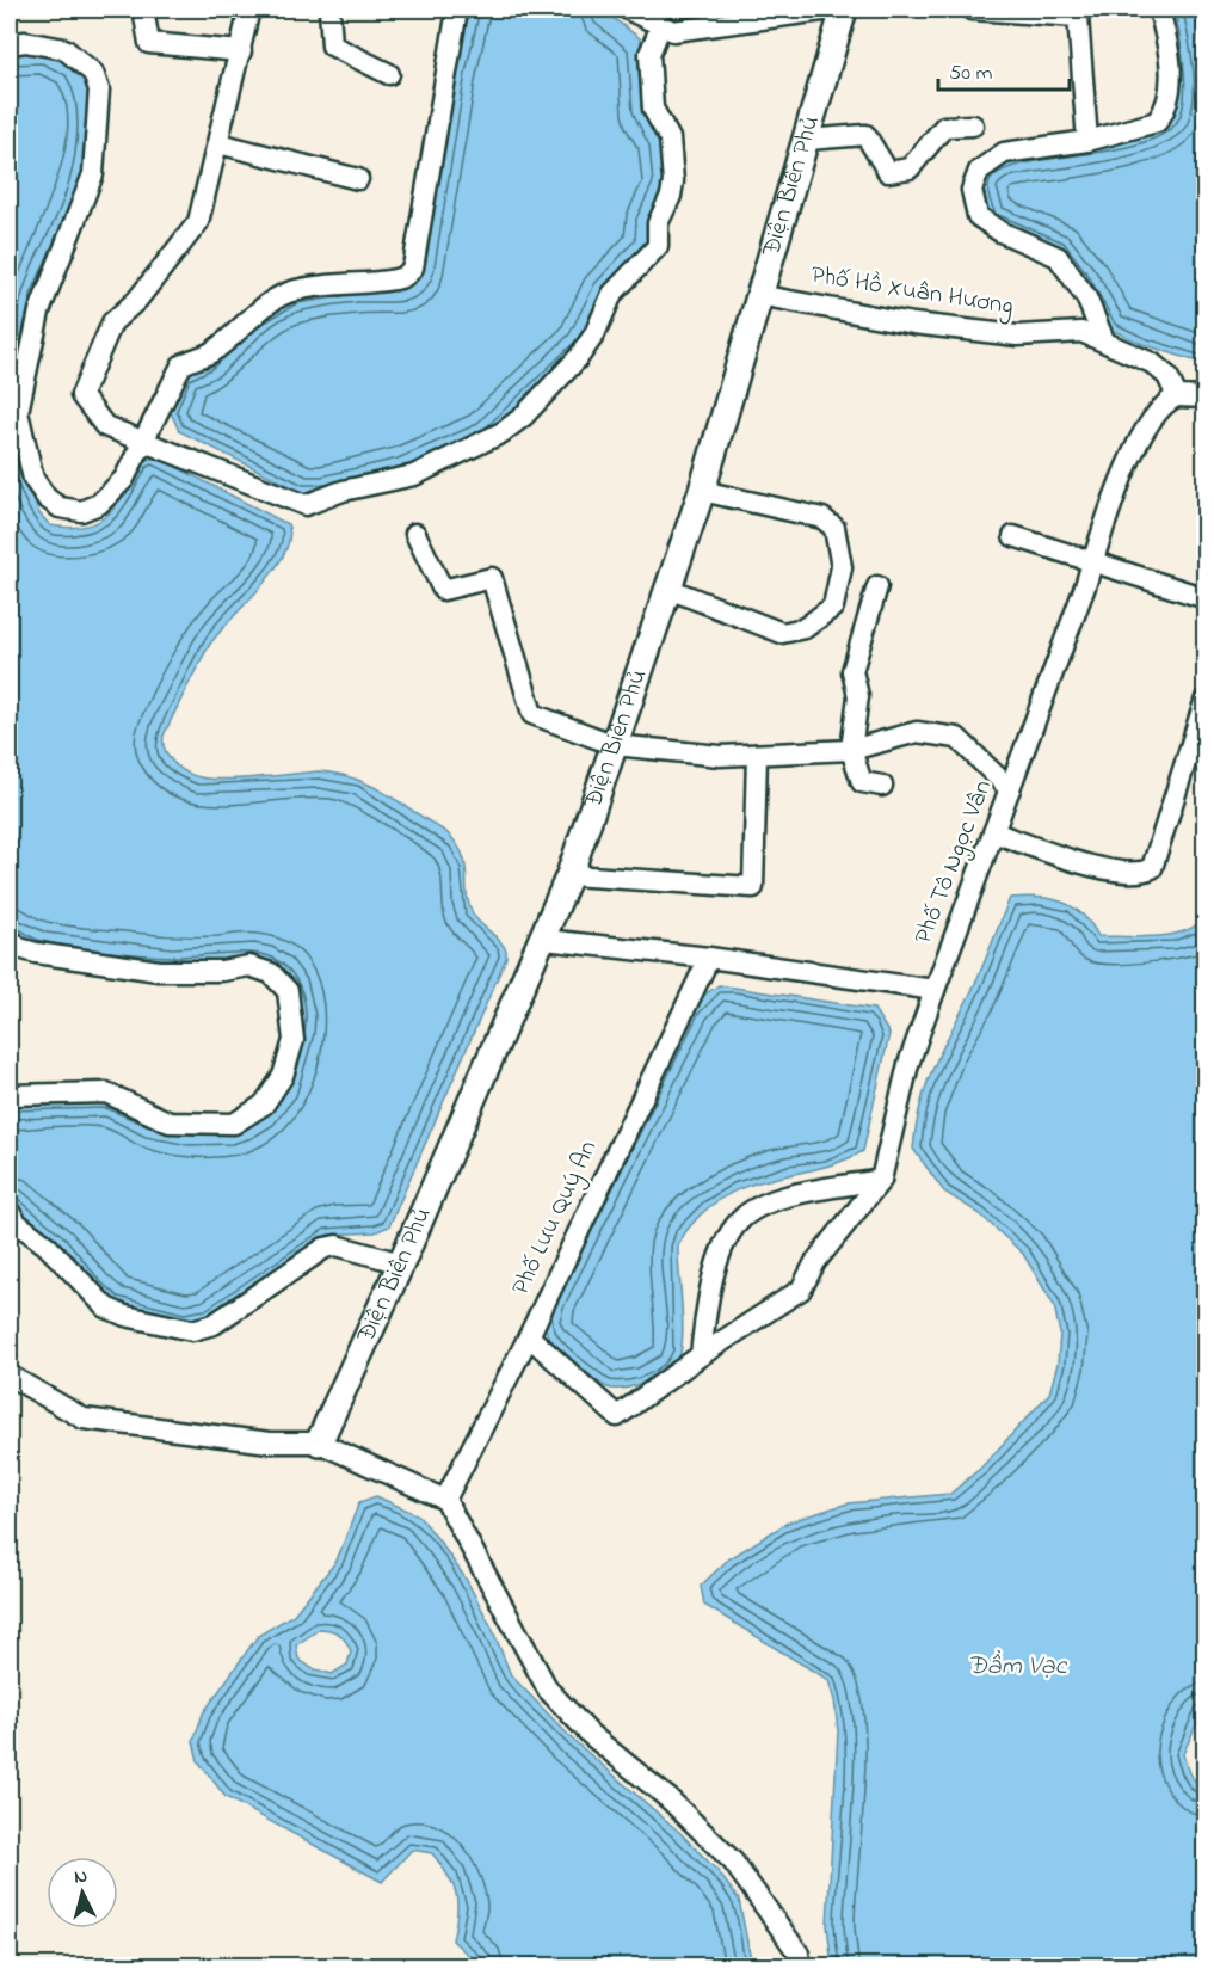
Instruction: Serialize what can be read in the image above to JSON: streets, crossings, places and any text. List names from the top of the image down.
{
  "streets": {
    "street": [
      "Điện Biên Phủ",
      "Phố Hồ Xuân Hương",
      "Phố Tô Ngọc Vân",
      "Phố Lưu Quý An"
    ]
  },
  "crossings": [
    ["Điện Biên Phủ", "Phố Hồ Xuân Hương"],
    ["Phố Hồ Xuân Hương", "Phố Tô Ngọc Vân"]
  ],
  "water": ["Đầm Vạc"],
  "scale_bar": "50 m",
  "north": "top"
}
